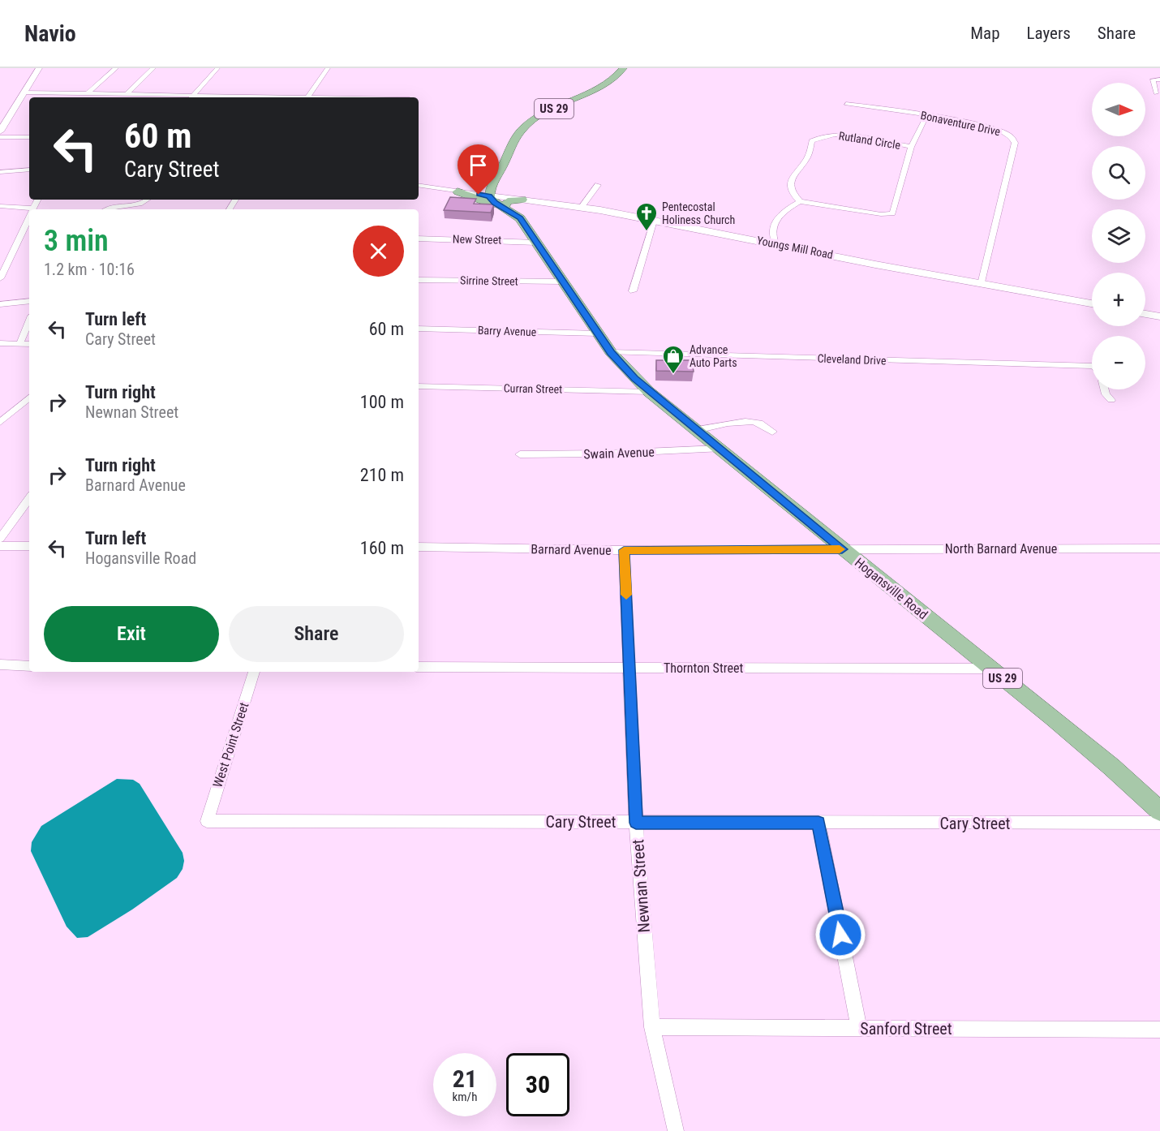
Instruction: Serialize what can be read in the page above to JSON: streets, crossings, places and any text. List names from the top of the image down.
{
  "streets": {
    "main road": ["US 29", "Hogansville Road"],
    "street": [
      "Bonaventure Drive",
      "Rutland Circle",
      "New Street",
      "Youngs Mill Road",
      "Sirrine Street",
      "Barry Avenue",
      "Cleveland Drive",
      "Curran Street",
      "Swain Avenue",
      "North Barnard Avenue",
      "Barnard Avenue",
      "Thornton Street",
      "West Point Street",
      "Cary Street",
      "Newnan Street",
      "Sanford Street"
    ]
  },
  "crossings": [
    ["US 29", "Hogansville Road"],
    ["Bonaventure Drive", "Rutland Circle"],
    ["Bonaventure Drive", "Youngs Mill Road"],
    ["New Street", "Hogansville Road"],
    ["Sirrine Street", "Hogansville Road"],
    ["Barry Avenue", "Hogansville Road"],
    ["Cleveland Drive", "Hogansville Road"],
    ["Curran Street", "Hogansville Road"],
    ["Swain Avenue", "Hogansville Road"],
    ["North Barnard Avenue", "Barnard Avenue"],
    ["North Barnard Avenue", "Hogansville Road"],
    ["Barnard Avenue", "Hogansville Road"],
    ["Barnard Avenue", "Newnan Street"],
    ["Hogansville Road", "Thornton Street"],
    ["Thornton Street", "Newnan Street"],
    ["West Point Street", "Cary Street"],
    ["Cary Street", "Newnan Street"],
    ["Newnan Street", "Sanford Street"]
  ],
  "places": {
    "church": ["Pentecostal Holiness Church"],
    "shop": ["Advance Auto Parts"]
  },
  "north": "right",
  "page": {
    "header": "Navio",
    "nav": ["Map", "Layers", "Share"],
    "map_buttons": ["+", "−"],
    "turn": ["60 m", "Cary Street"],
    "heading": ["3 min", "1.2 km · 10:16"],
    "list": [
      {
        "name": "Turn left",
        "note": "Cary Street",
        "value": "60 m"
      },
      {
        "name": "Turn right",
        "note": "Newnan Street",
        "value": "100 m"
      },
      {
        "name": "Turn right",
        "note": "Barnard Avenue",
        "value": "210 m"
      },
      {
        "name": "Turn left",
        "note": "Hogansville Road",
        "value": "160 m"
      }
    ],
    "buttons": ["Exit", "Share"],
    "speed": "21 km/h",
    "limit": "30"
  }
}
